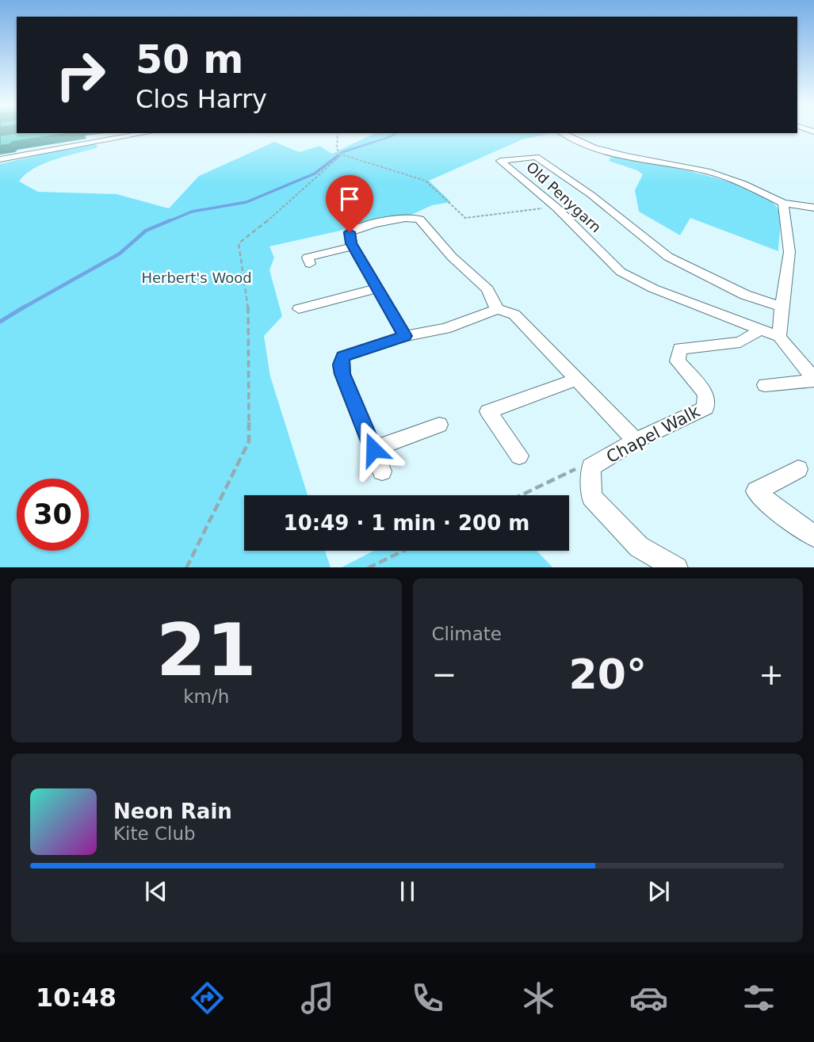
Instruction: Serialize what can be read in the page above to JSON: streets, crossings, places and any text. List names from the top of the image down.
{
  "streets": {
    "street": ["Old Penygarn", "Chapel Walk"]
  },
  "crossings": [
    ["Old Penygarn", "Chapel Walk"]
  ],
  "parks": ["Herbert's Wood"],
  "page": {
    "turn": ["50 m", "Clos Harry"],
    "limit": "30",
    "trip": "10:49 · 1 min · 200 m",
    "tile": [
      ["21", "km/h"],
      "Climate"
    ],
    "heat": ["−", "20°", "+"],
    "song": ["Neon Rain", "Kite Club"],
    "tabs": "10:48"
  }
}
